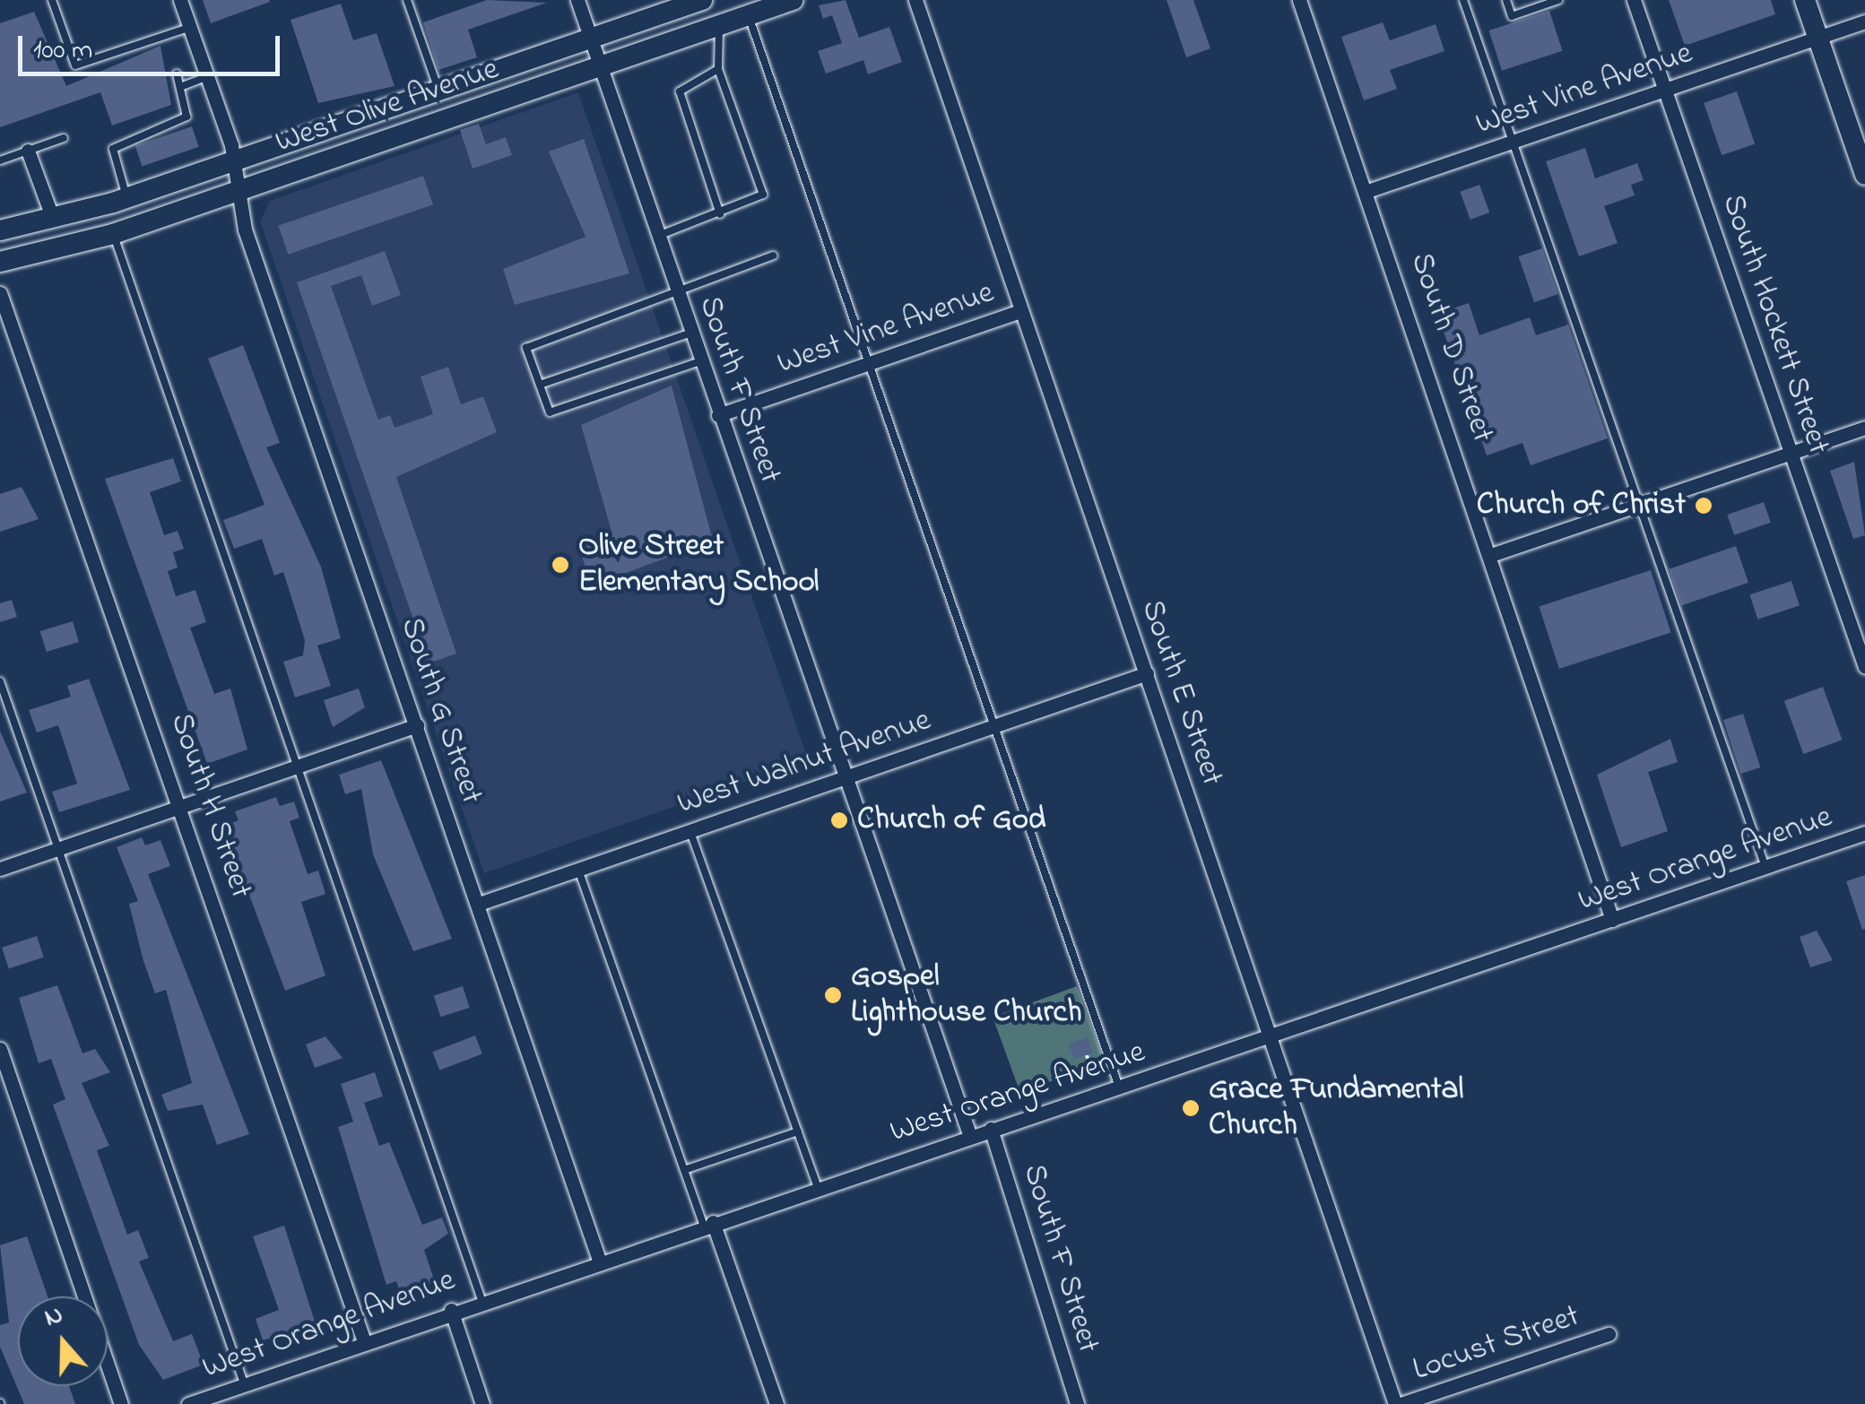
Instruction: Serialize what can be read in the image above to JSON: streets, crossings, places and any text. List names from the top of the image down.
{
  "streets": {
    "main road": ["West Olive Avenue"],
    "street": [
      "West Vine Avenue",
      "South Hockett Street",
      "South D Street",
      "South F Street",
      "South E Street",
      "South G Street",
      "West Walnut Avenue",
      "South H Street",
      "West Orange Avenue",
      "Locust Street"
    ]
  },
  "crossings": [
    ["West Vine Avenue", "South Hockett Street"],
    ["West Vine Avenue", "South D Street"],
    ["West Vine Avenue", "South F Street"],
    ["West Vine Avenue", "South E Street"],
    ["West Olive Avenue", "South F Street"],
    ["West Olive Avenue", "South G Street"],
    ["South D Street", "West Orange Avenue"],
    ["South F Street", "West Walnut Avenue"],
    ["South F Street", "West Orange Avenue"],
    ["South E Street", "West Walnut Avenue"],
    ["South E Street", "West Orange Avenue"],
    ["South E Street", "Locust Street"],
    ["South G Street", "West Walnut Avenue"],
    ["South G Street", "West Orange Avenue"],
    ["South H Street", "West Orange Avenue"]
  ],
  "places": [
    "Church of Christ",
    "Olive Street Elementary School",
    "Church of God",
    "Gospel Lighthouse Church",
    "Grace Fundamental Church"
  ],
  "scale_bar": "100 m",
  "north": "top"
}
